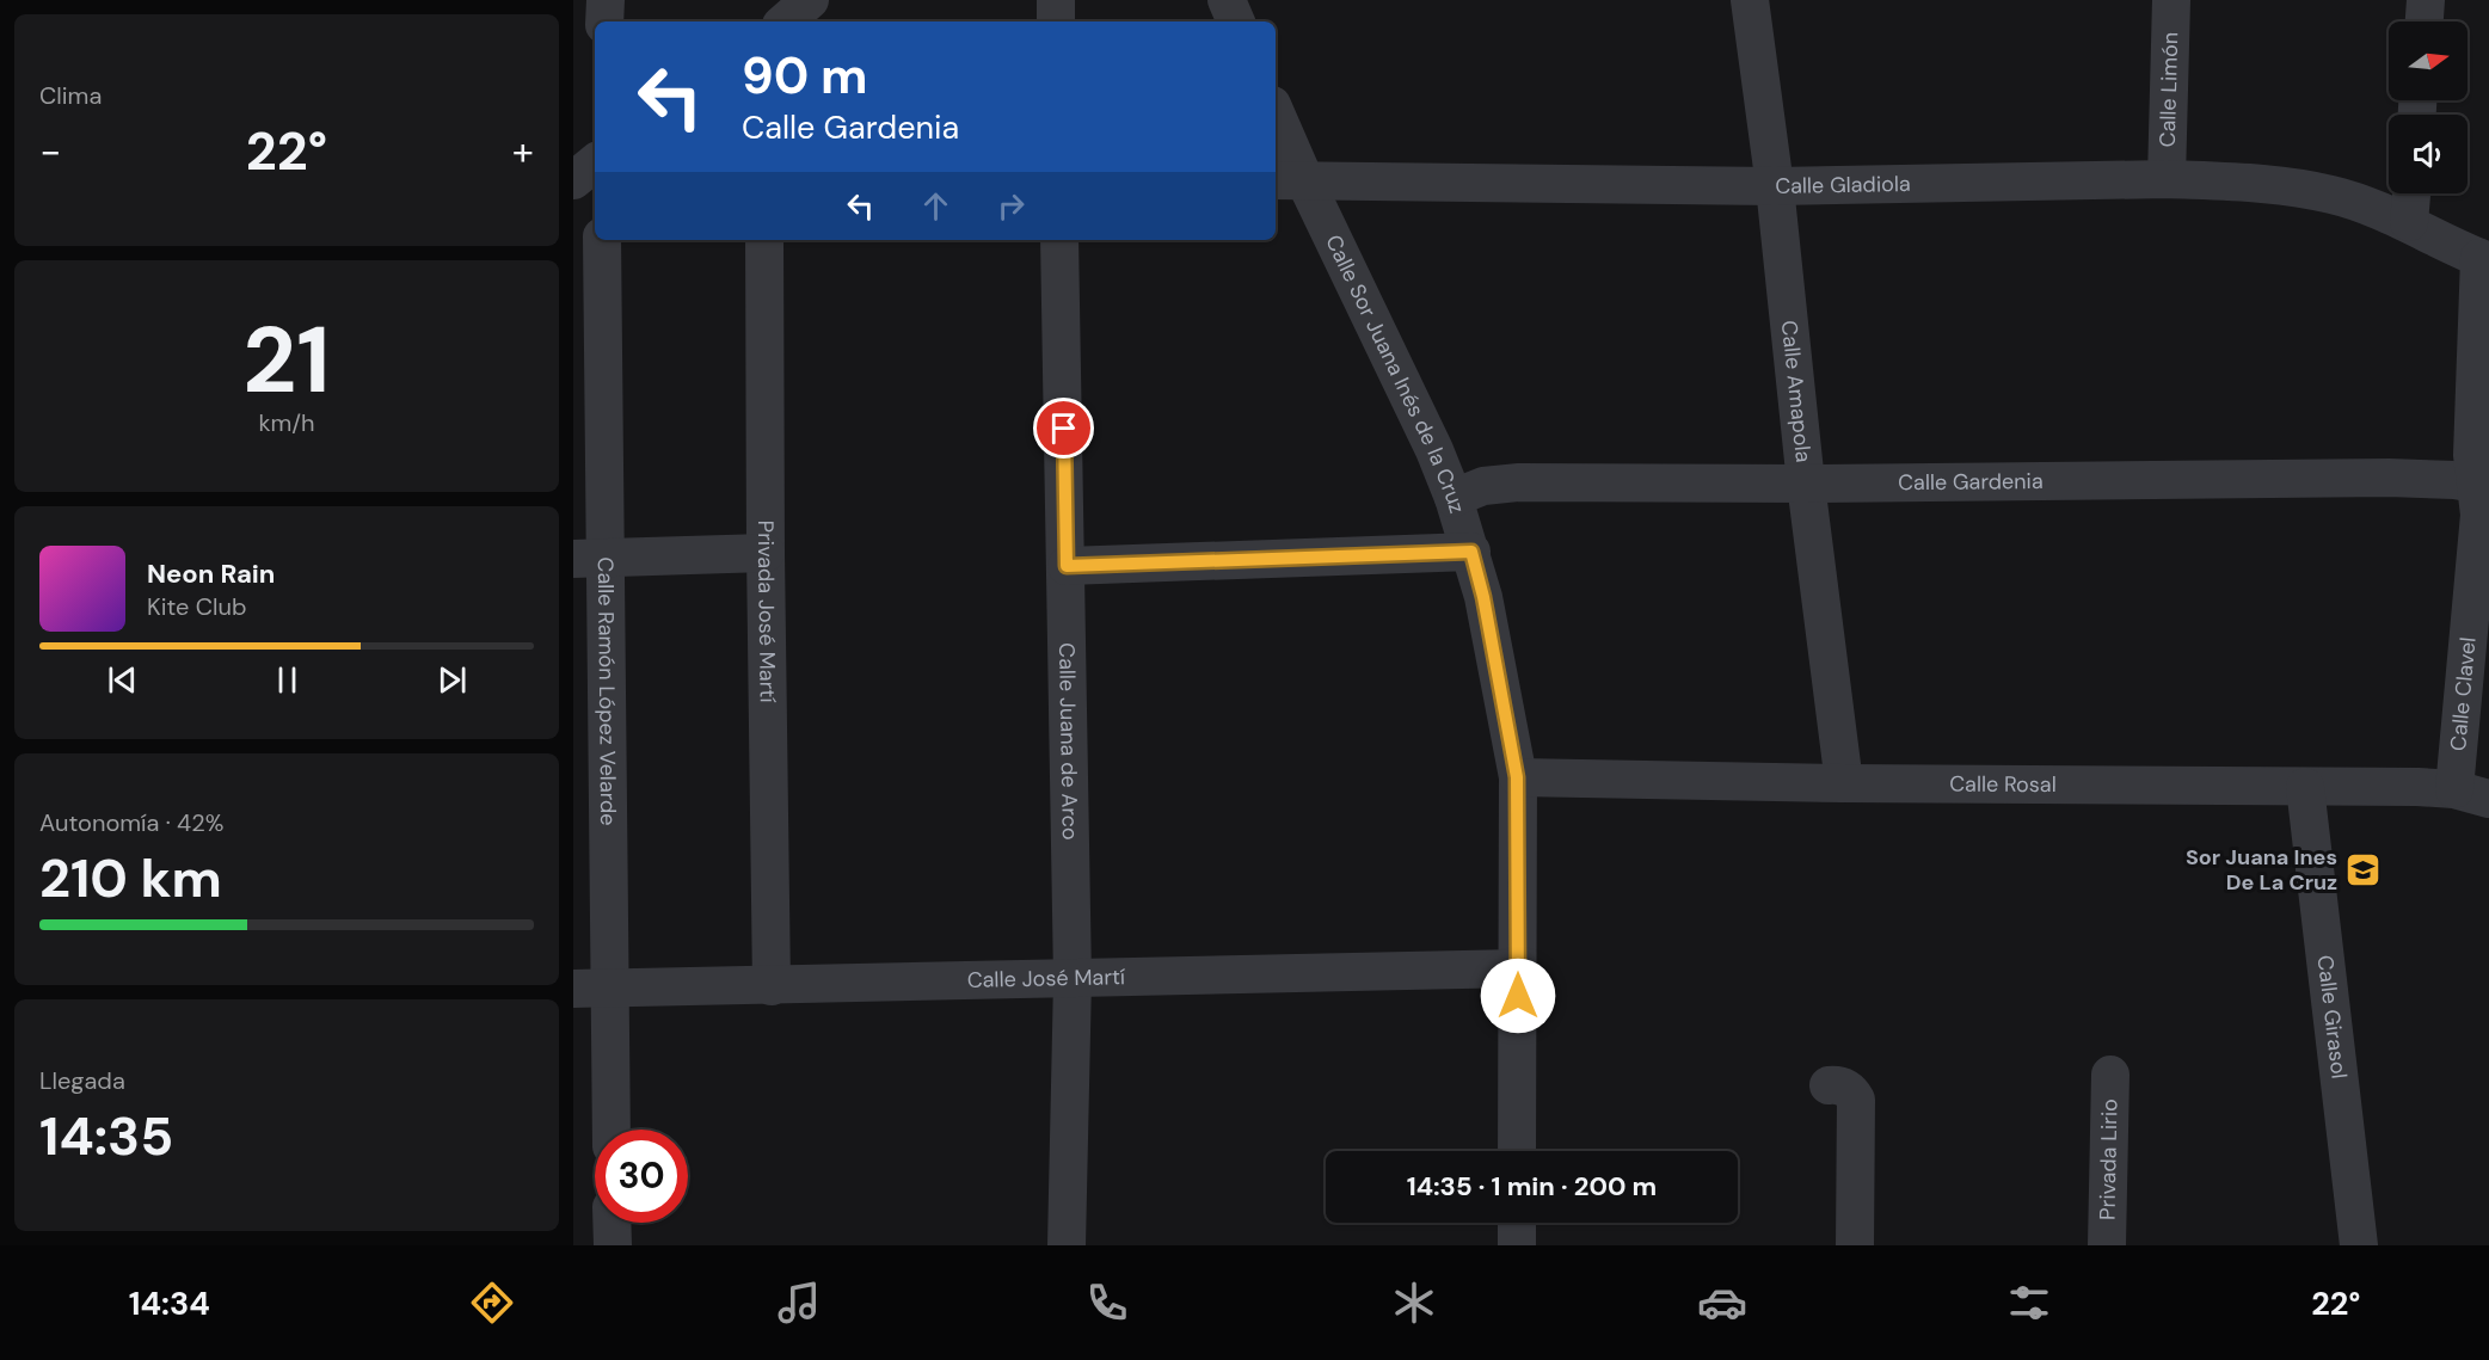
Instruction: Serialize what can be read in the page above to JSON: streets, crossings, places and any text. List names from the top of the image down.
{
  "streets": {
    "street": [
      "Calle Limón",
      "Calle Gladiola",
      "Calle Sor Juana Inés de la Cruz",
      "Calle Amapola",
      "Calle Gardenia",
      "Privada José Martí",
      "Calle Ramón López Velarde",
      "Calle Clavel",
      "Calle Juana de Arco",
      "Calle Rosal",
      "Calle José Martí",
      "Calle Girasol",
      "Privada Lirio"
    ]
  },
  "crossings": [
    ["Calle Limón", "Calle Gladiola"],
    ["Calle Gladiola", "Calle Sor Juana Inés de la Cruz"],
    ["Calle Gladiola", "Calle Amapola"],
    ["Calle Gladiola", "Calle Clavel"],
    ["Calle Sor Juana Inés de la Cruz", "Calle Gardenia"],
    ["Calle Sor Juana Inés de la Cruz", "Calle Rosal"],
    ["Calle Sor Juana Inés de la Cruz", "Calle José Martí"],
    ["Calle Amapola", "Calle Gardenia"],
    ["Calle Amapola", "Calle Rosal"],
    ["Calle Gardenia", "Calle Clavel"],
    ["Privada José Martí", "Calle José Martí"],
    ["Calle Ramón López Velarde", "Calle José Martí"],
    ["Calle Clavel", "Calle Rosal"],
    ["Calle Juana de Arco", "Calle José Martí"],
    ["Calle Rosal", "Calle Girasol"]
  ],
  "places": {
    "school or university": ["Sor Juana Ines De La Cruz"]
  },
  "north": "right",
  "page": {
    "tile": [
      "Clima",
      ["21", "km/h"],
      ["Autonomía · 42%", "210 km"],
      ["Llegada", "14:35"]
    ],
    "turn": ["90 m", "Calle Gardenia"],
    "heat": ["−", "22°", "+"],
    "song": ["Neon Rain", "Kite Club"],
    "limit": "30",
    "trip": "14:35 · 1 min · 200 m",
    "tabs": ["14:34", "22°"]
  }
}
